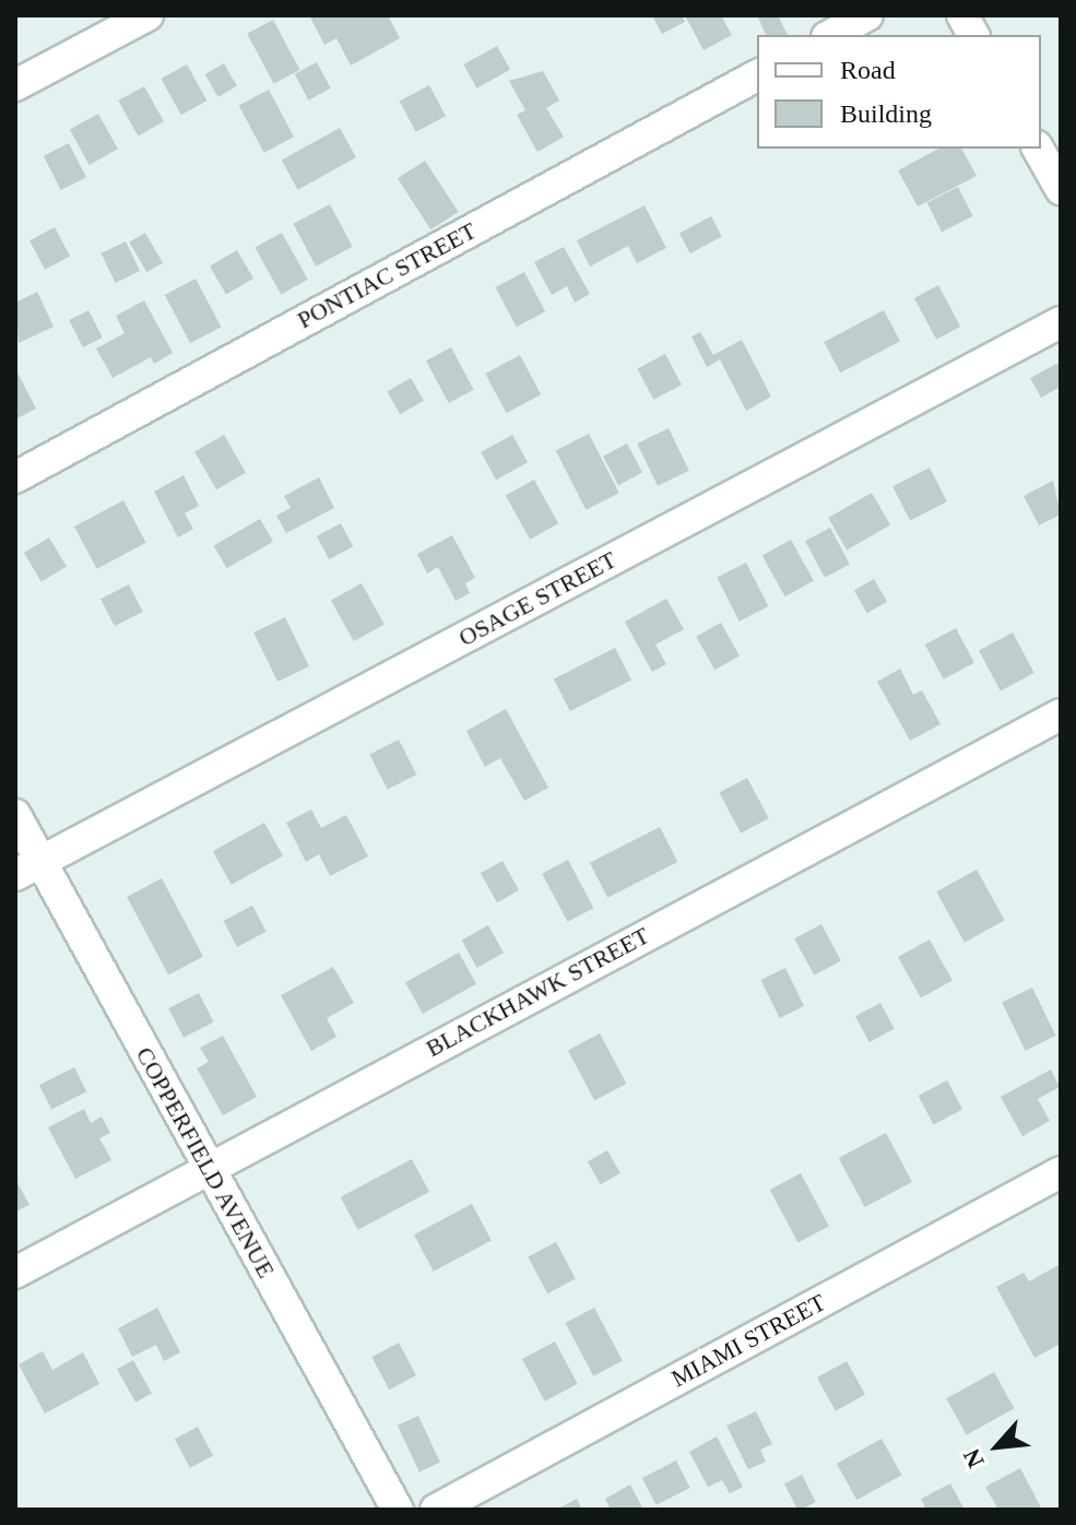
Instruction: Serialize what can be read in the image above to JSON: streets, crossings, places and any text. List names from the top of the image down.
{
  "streets": {
    "street": [
      "PONTIAC STREET",
      "OSAGE STREET",
      "BLACKHAWK STREET",
      "COPPERFIELD AVENUE",
      "MIAMI STREET"
    ]
  },
  "crossings": [
    ["OSAGE STREET", "COPPERFIELD AVENUE"],
    ["BLACKHAWK STREET", "COPPERFIELD AVENUE"]
  ],
  "legend": ["Road", "Building"],
  "north": "bottom left"
}
